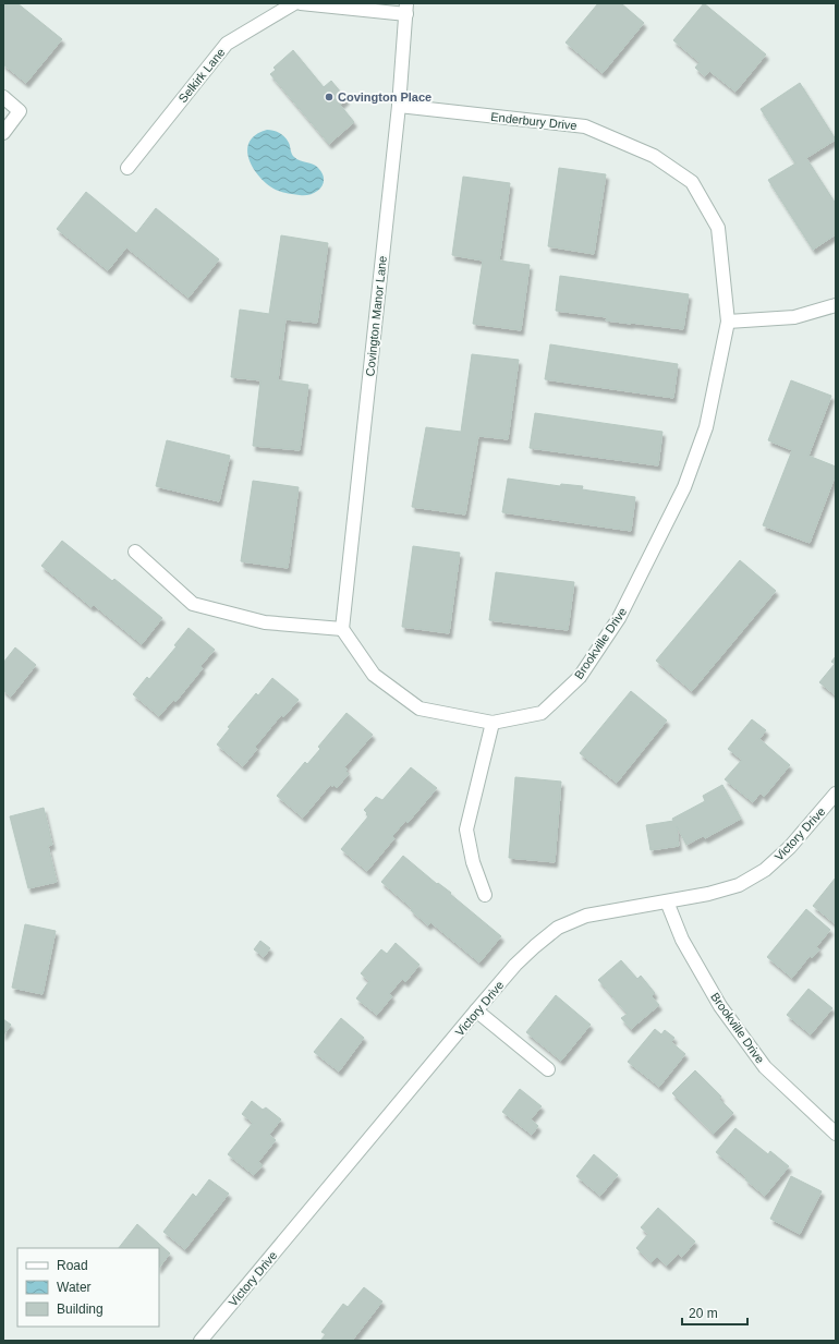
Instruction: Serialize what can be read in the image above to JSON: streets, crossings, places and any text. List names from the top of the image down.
{
  "streets": {
    "street": [
      "Selkirk Lane",
      "Enderbury Drive",
      "Covington Manor Lane",
      "Brookville Drive",
      "Victory Drive"
    ]
  },
  "crossings": [
    ["Enderbury Drive", "Covington Manor Lane"],
    ["Enderbury Drive", "Brookville Drive"],
    ["Covington Manor Lane", "Brookville Drive"],
    ["Brookville Drive", "Victory Drive"]
  ],
  "places": ["Covington Place"],
  "legend": ["Road", "Water", "Building"],
  "scale_bar": "20 m"
}
